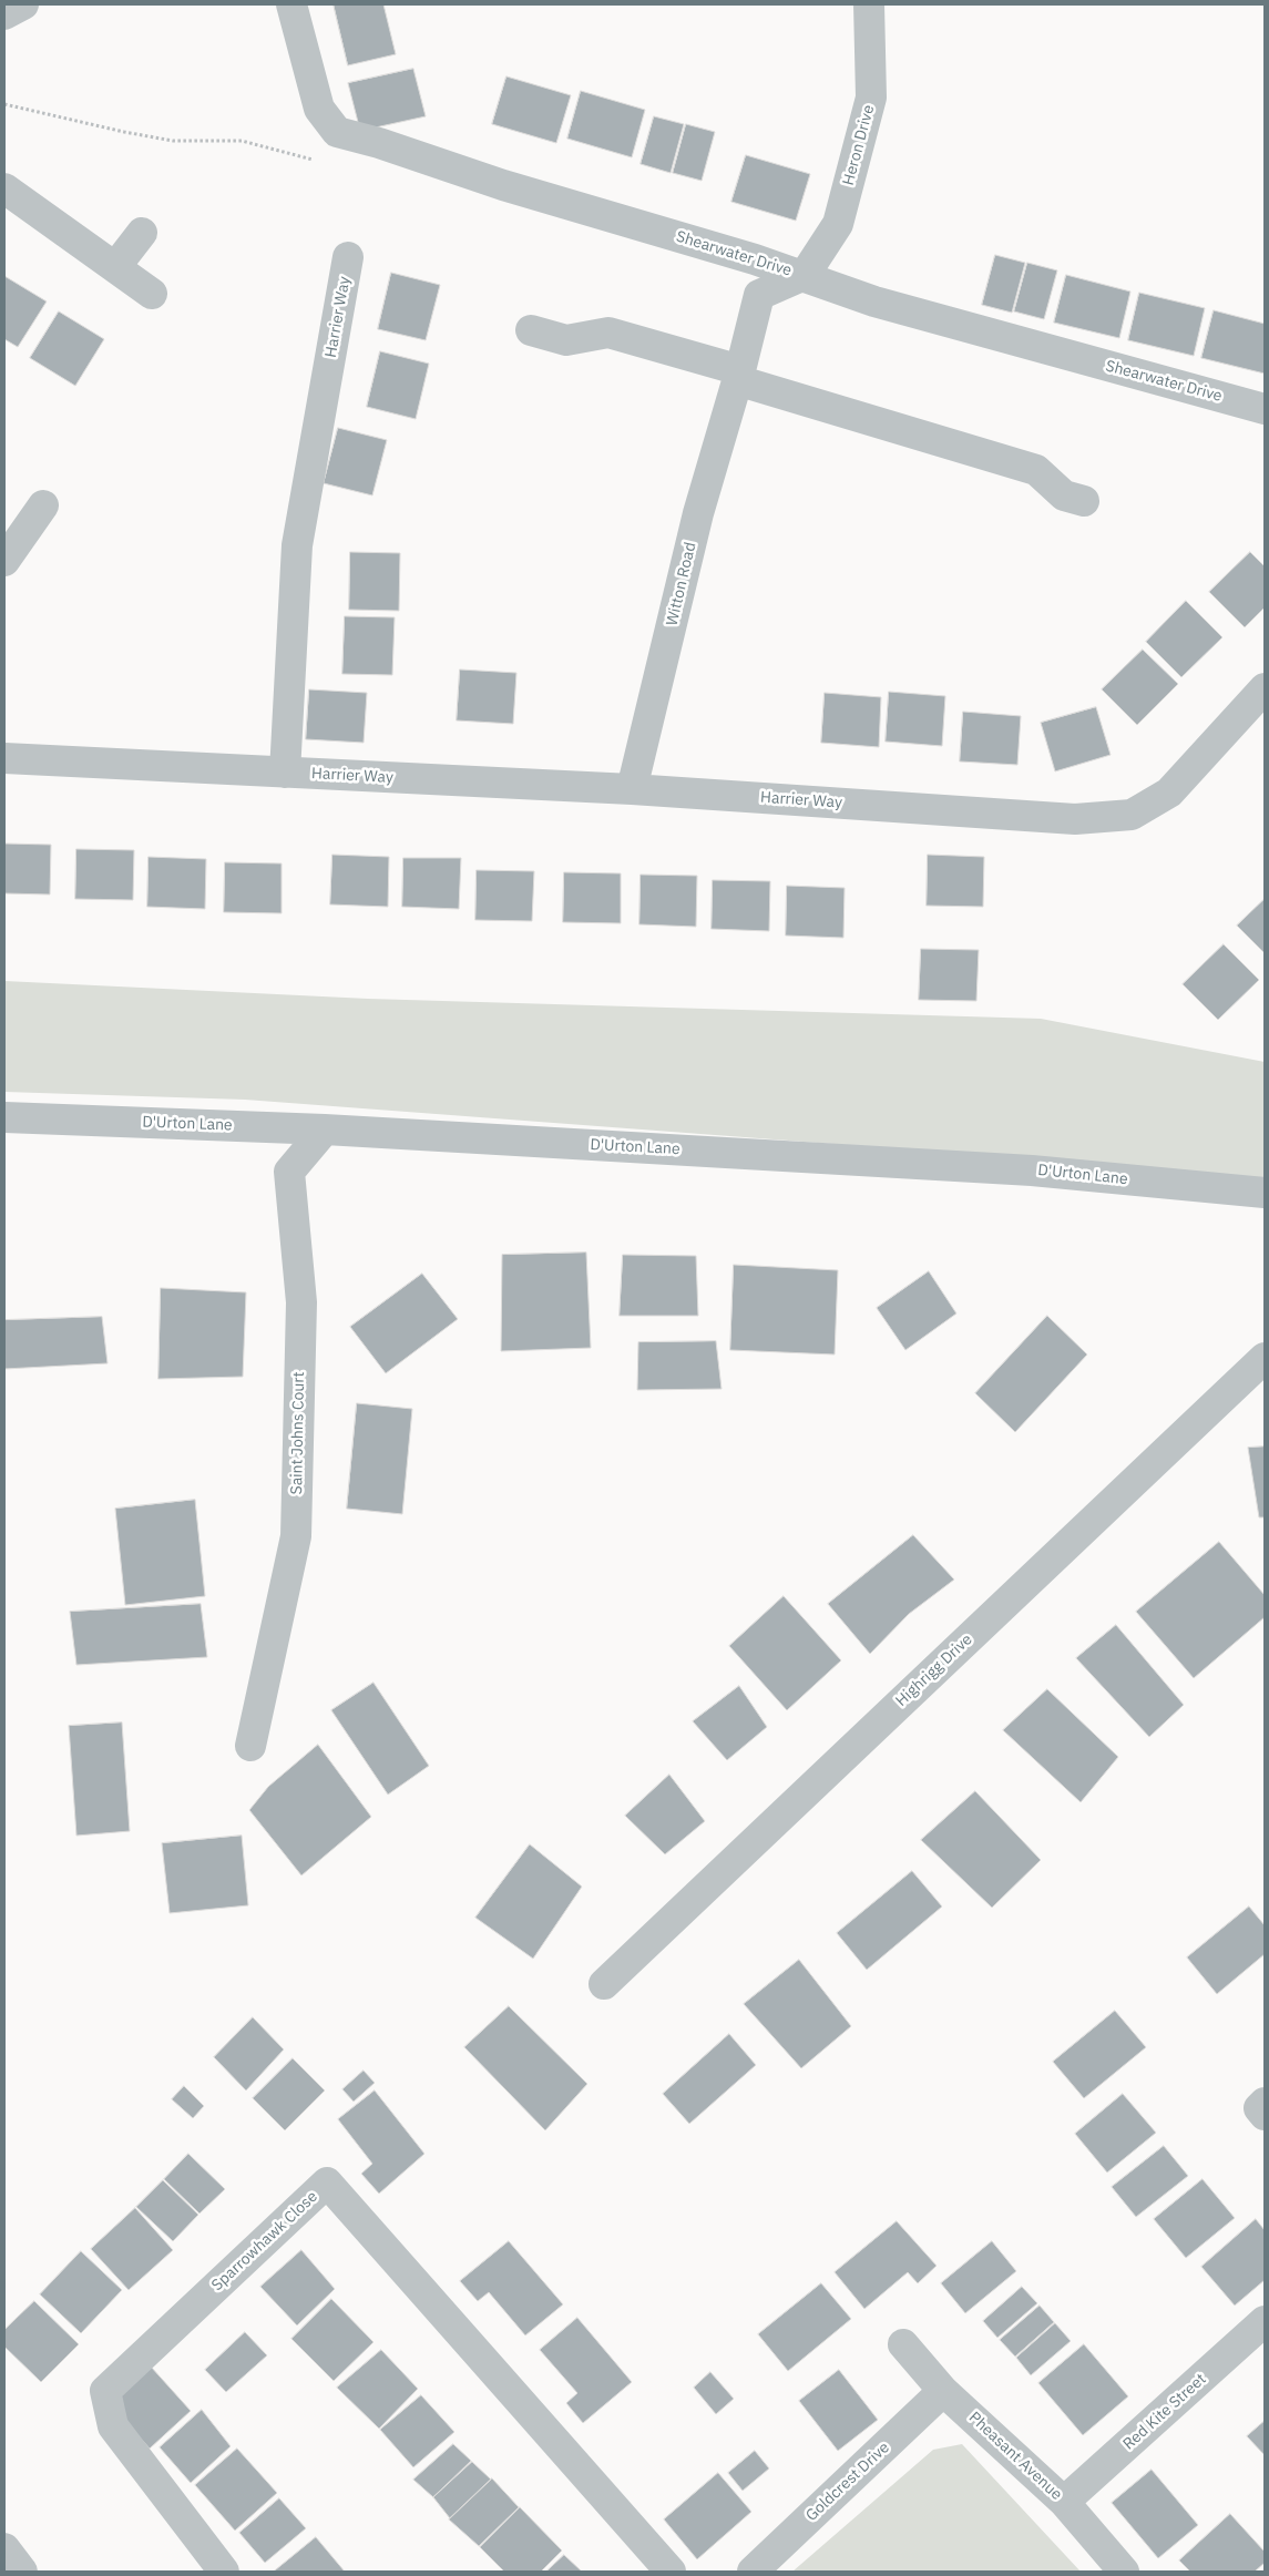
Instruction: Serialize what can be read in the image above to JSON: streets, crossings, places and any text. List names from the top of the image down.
{
  "streets": {
    "street": [
      "Heron Drive",
      "Shearwater Drive",
      "Harrier Way",
      "Witton Road",
      "D'Urton Lane",
      "Saint Johns Court",
      "Highrigg Drive",
      "Sparrowhawk Close",
      "Red Kite Street",
      "Pheasant Avenue",
      "Goldcrest Drive"
    ]
  },
  "crossings": [
    ["Heron Drive", "Shearwater Drive"],
    ["Heron Drive", "Witton Road"],
    ["Shearwater Drive", "Witton Road"],
    ["Harrier Way", "Witton Road"],
    ["D'Urton Lane", "Saint Johns Court"],
    ["Red Kite Street", "Pheasant Avenue"],
    ["Pheasant Avenue", "Goldcrest Drive"]
  ]
}
